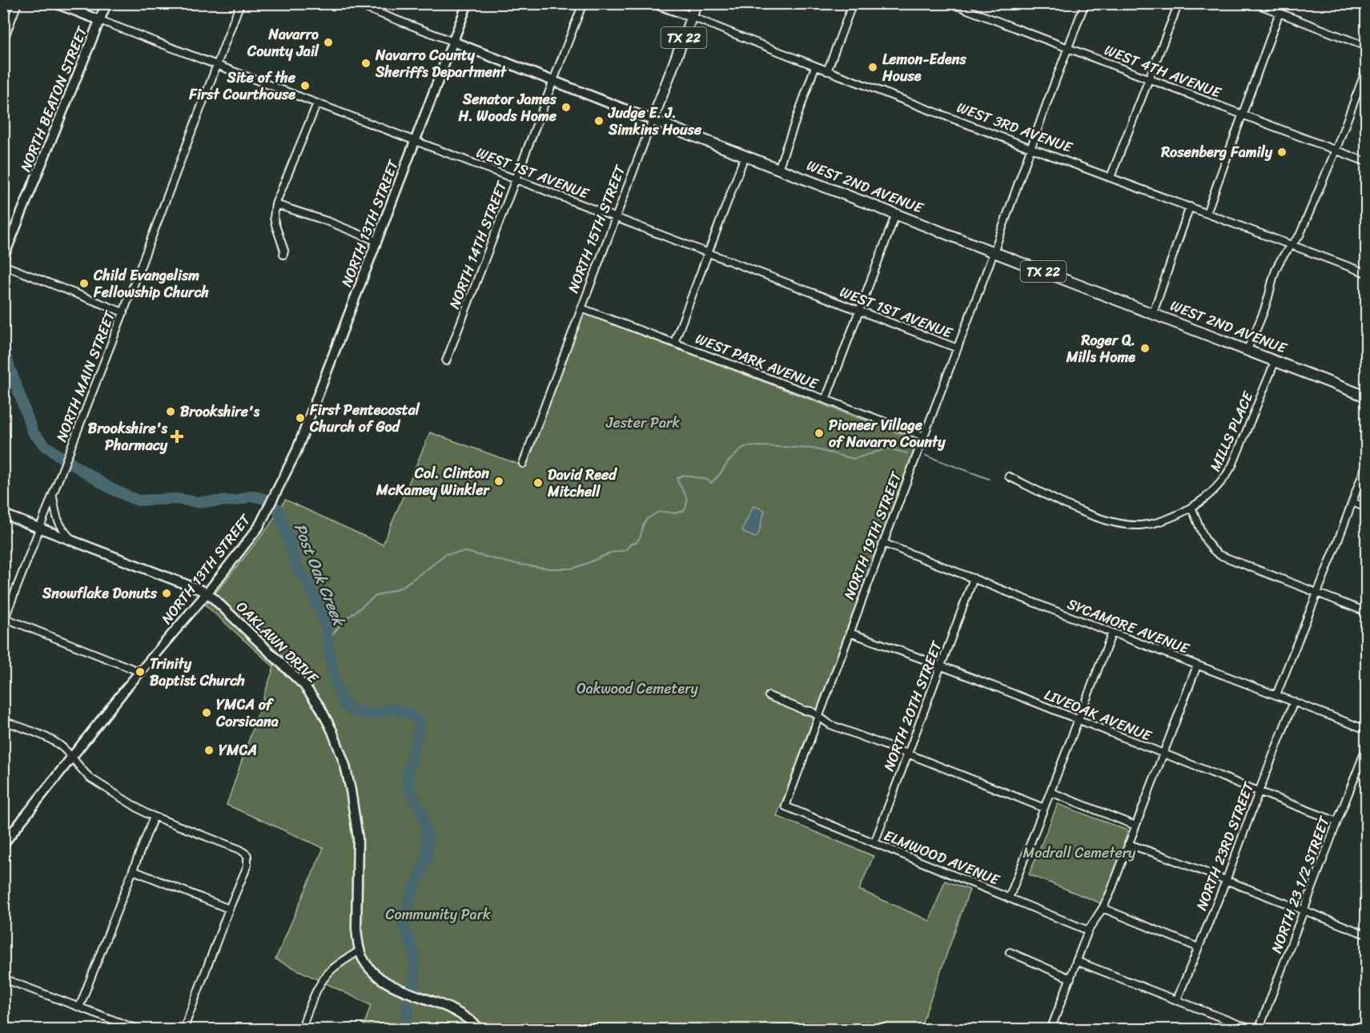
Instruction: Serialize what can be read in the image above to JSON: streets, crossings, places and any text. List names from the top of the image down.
{
  "streets": {
    "main road": ["TX 22", "WEST 2ND AVENUE", "NORTH 15TH STREET"],
    "street": [
      "WEST 4TH AVENUE",
      "NORTH BEATON STREET",
      "WEST 3RD AVENUE",
      "WEST 1ST AVENUE",
      "NORTH 13TH STREET",
      "NORTH 14TH STREET",
      "WEST PARK AVENUE",
      "NORTH MAIN STREET",
      "MILLS PLACE",
      "NORTH 19TH STREET",
      "SYCAMORE AVENUE",
      "OAKLAWN DRIVE",
      "NORTH 20TH STREET",
      "LIVEOAK AVENUE",
      "NORTH 23RD STREET",
      "ELMWOOD AVENUE",
      "NORTH 23 1/2 STREET"
    ]
  },
  "crossings": [
    ["WEST 4TH AVENUE", "NORTH 19TH STREET"],
    ["NORTH BEATON STREET", "WEST 1ST AVENUE"],
    ["WEST 3RD AVENUE", "NORTH 15TH STREET"],
    ["WEST 3RD AVENUE", "NORTH 19TH STREET"],
    ["WEST 1ST AVENUE", "NORTH 13TH STREET"],
    ["WEST 1ST AVENUE", "NORTH 15TH STREET"],
    ["WEST 1ST AVENUE", "NORTH 14TH STREET"],
    ["WEST 1ST AVENUE", "NORTH MAIN STREET"],
    ["WEST 1ST AVENUE", "NORTH 19TH STREET"],
    ["WEST 2ND AVENUE", "NORTH 13TH STREET"],
    ["WEST 2ND AVENUE", "NORTH 15TH STREET"],
    ["WEST 2ND AVENUE", "NORTH 14TH STREET"],
    ["WEST 2ND AVENUE", "MILLS PLACE"],
    ["WEST 2ND AVENUE", "NORTH 19TH STREET"],
    ["NORTH 13TH STREET", "OAKLAWN DRIVE"],
    ["NORTH 15TH STREET", "WEST PARK AVENUE"],
    ["WEST PARK AVENUE", "NORTH 19TH STREET"],
    ["NORTH MAIN STREET", "OAKLAWN DRIVE"],
    ["NORTH 19TH STREET", "SYCAMORE AVENUE"],
    ["NORTH 19TH STREET", "LIVEOAK AVENUE"],
    ["NORTH 19TH STREET", "ELMWOOD AVENUE"],
    ["SYCAMORE AVENUE", "NORTH 20TH STREET"],
    ["SYCAMORE AVENUE", "NORTH 23RD STREET"],
    ["NORTH 20TH STREET", "LIVEOAK AVENUE"],
    ["NORTH 20TH STREET", "ELMWOOD AVENUE"],
    ["LIVEOAK AVENUE", "NORTH 23RD STREET"],
    ["LIVEOAK AVENUE", "NORTH 23 1/2 STREET"]
  ],
  "water": ["Post Oak Creek"],
  "parks": [
    "Jester Park",
    "Oakwood Cemetery",
    "Modrall Cemetery",
    "Community Park"
  ],
  "places": {
    "other": [
      "Navarro County Jail",
      "Navarro County Sheriffs Department",
      "Lemon-Edens House",
      "Site of the First Courthouse",
      "Senator James H. Woods Home",
      "Judge E. J. Simkins House",
      "Rosenberg Family",
      "Child Evangelism Fellowship Church",
      "Roger Q. Mills Home",
      "Brookshire's",
      "First Pentecostal Church of God",
      "Pioneer Village of Navarro County",
      "Col. Clinton McKamey Winkler",
      "David Reed Mitchell",
      "Snowflake Donuts",
      "Trinity Baptist Church",
      "YMCA of Corsicana",
      "YMCA"
    ],
    "health": ["Brookshire's Pharmacy"]
  }
}
